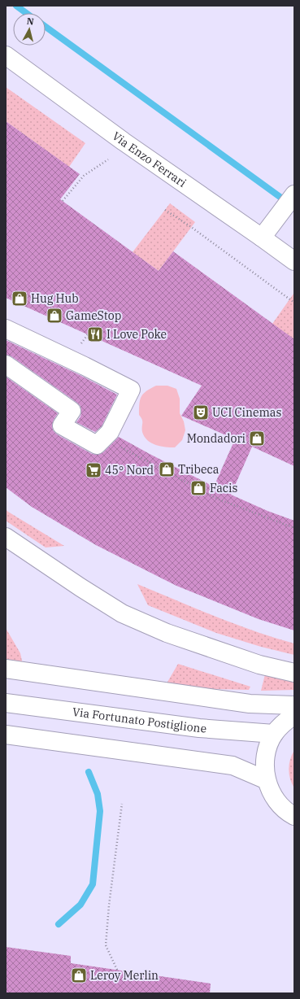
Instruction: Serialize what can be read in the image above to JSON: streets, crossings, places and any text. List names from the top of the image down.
{
  "streets": {
    "street": ["Via Enzo Ferrari", "Via Fortunato Postiglione"]
  },
  "places": {
    "shop": [
      "Hug Hub",
      "GameStop",
      "Mondadori",
      "Tribeca",
      "Facis",
      "Leroy Merlin"
    ],
    "restaurant": ["I Love Poke"],
    "theatre": ["UCI Cinemas"],
    "supermarket": ["45° Nord"]
  },
  "north": "top"
}
